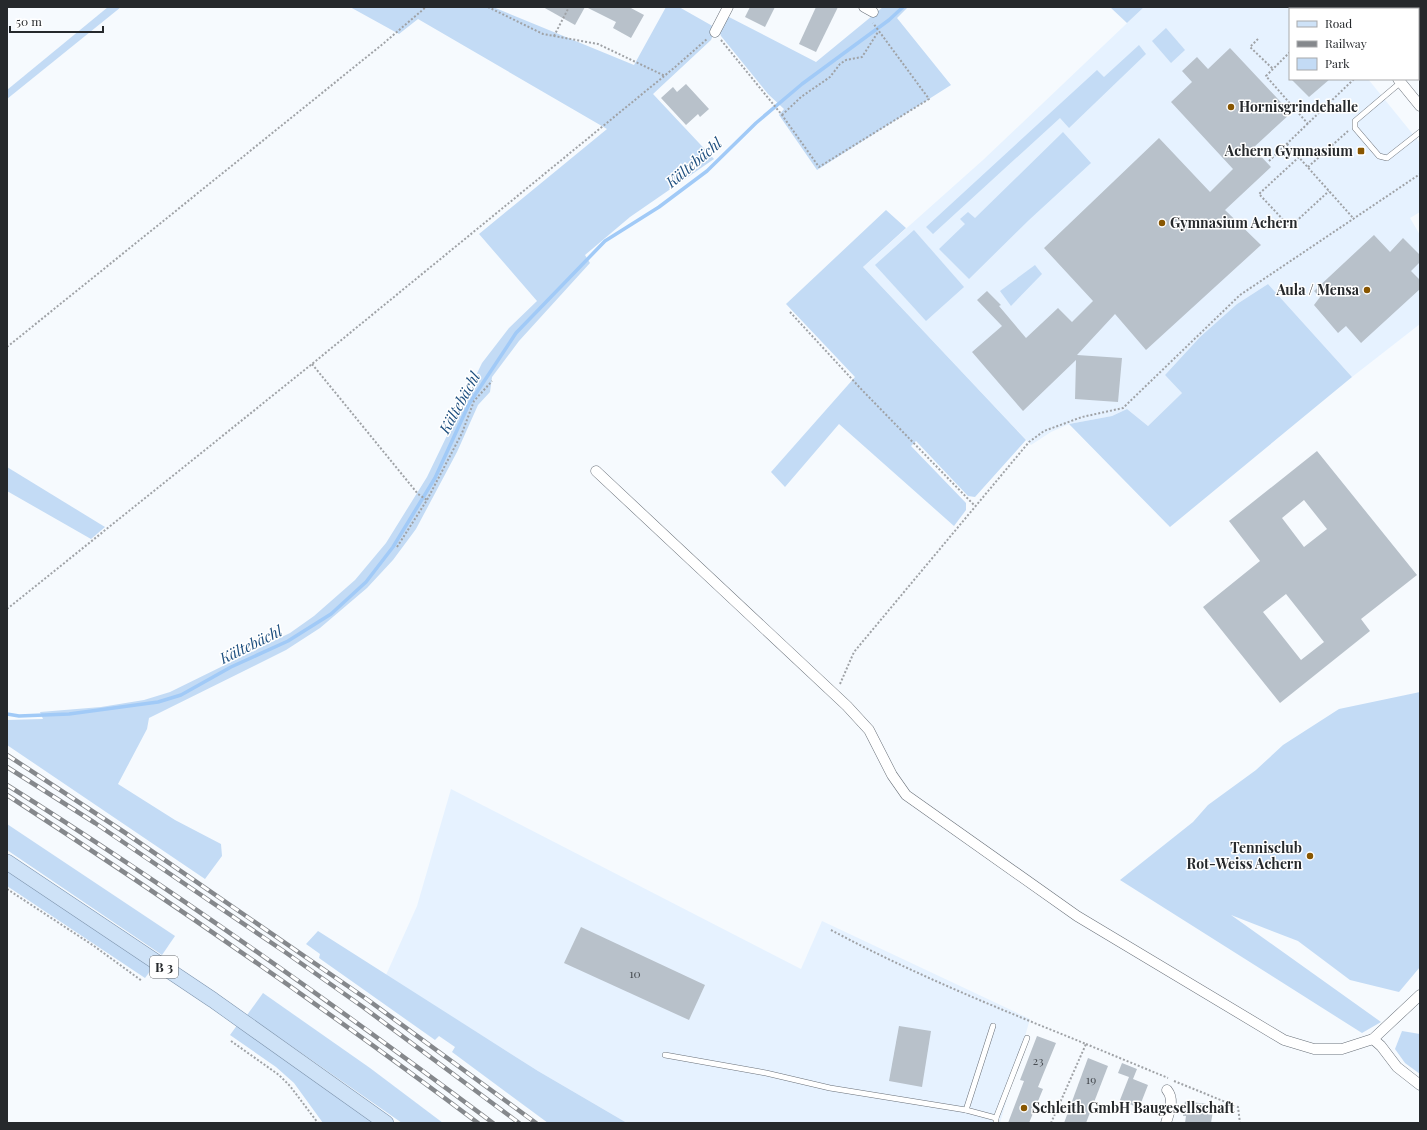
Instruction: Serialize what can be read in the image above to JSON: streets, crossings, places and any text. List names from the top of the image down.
{
  "streets": {
    "main road": ["B 3"]
  },
  "water": ["Kältebächl"],
  "places": {
    "other": [
      "Hornisgrindehalle",
      "Gymnasium Achern",
      "Aula / Mensa",
      "Tennisclub Rot-Weiss Achern",
      "Schleith GmbH Baugesellschaft"
    ],
    "transit": ["Achern Gymnasium"]
  },
  "house_numbers": ["10", "23", "19"],
  "legend": ["Road", "Railway", "Park"],
  "scale_bar": "50 m"
}
